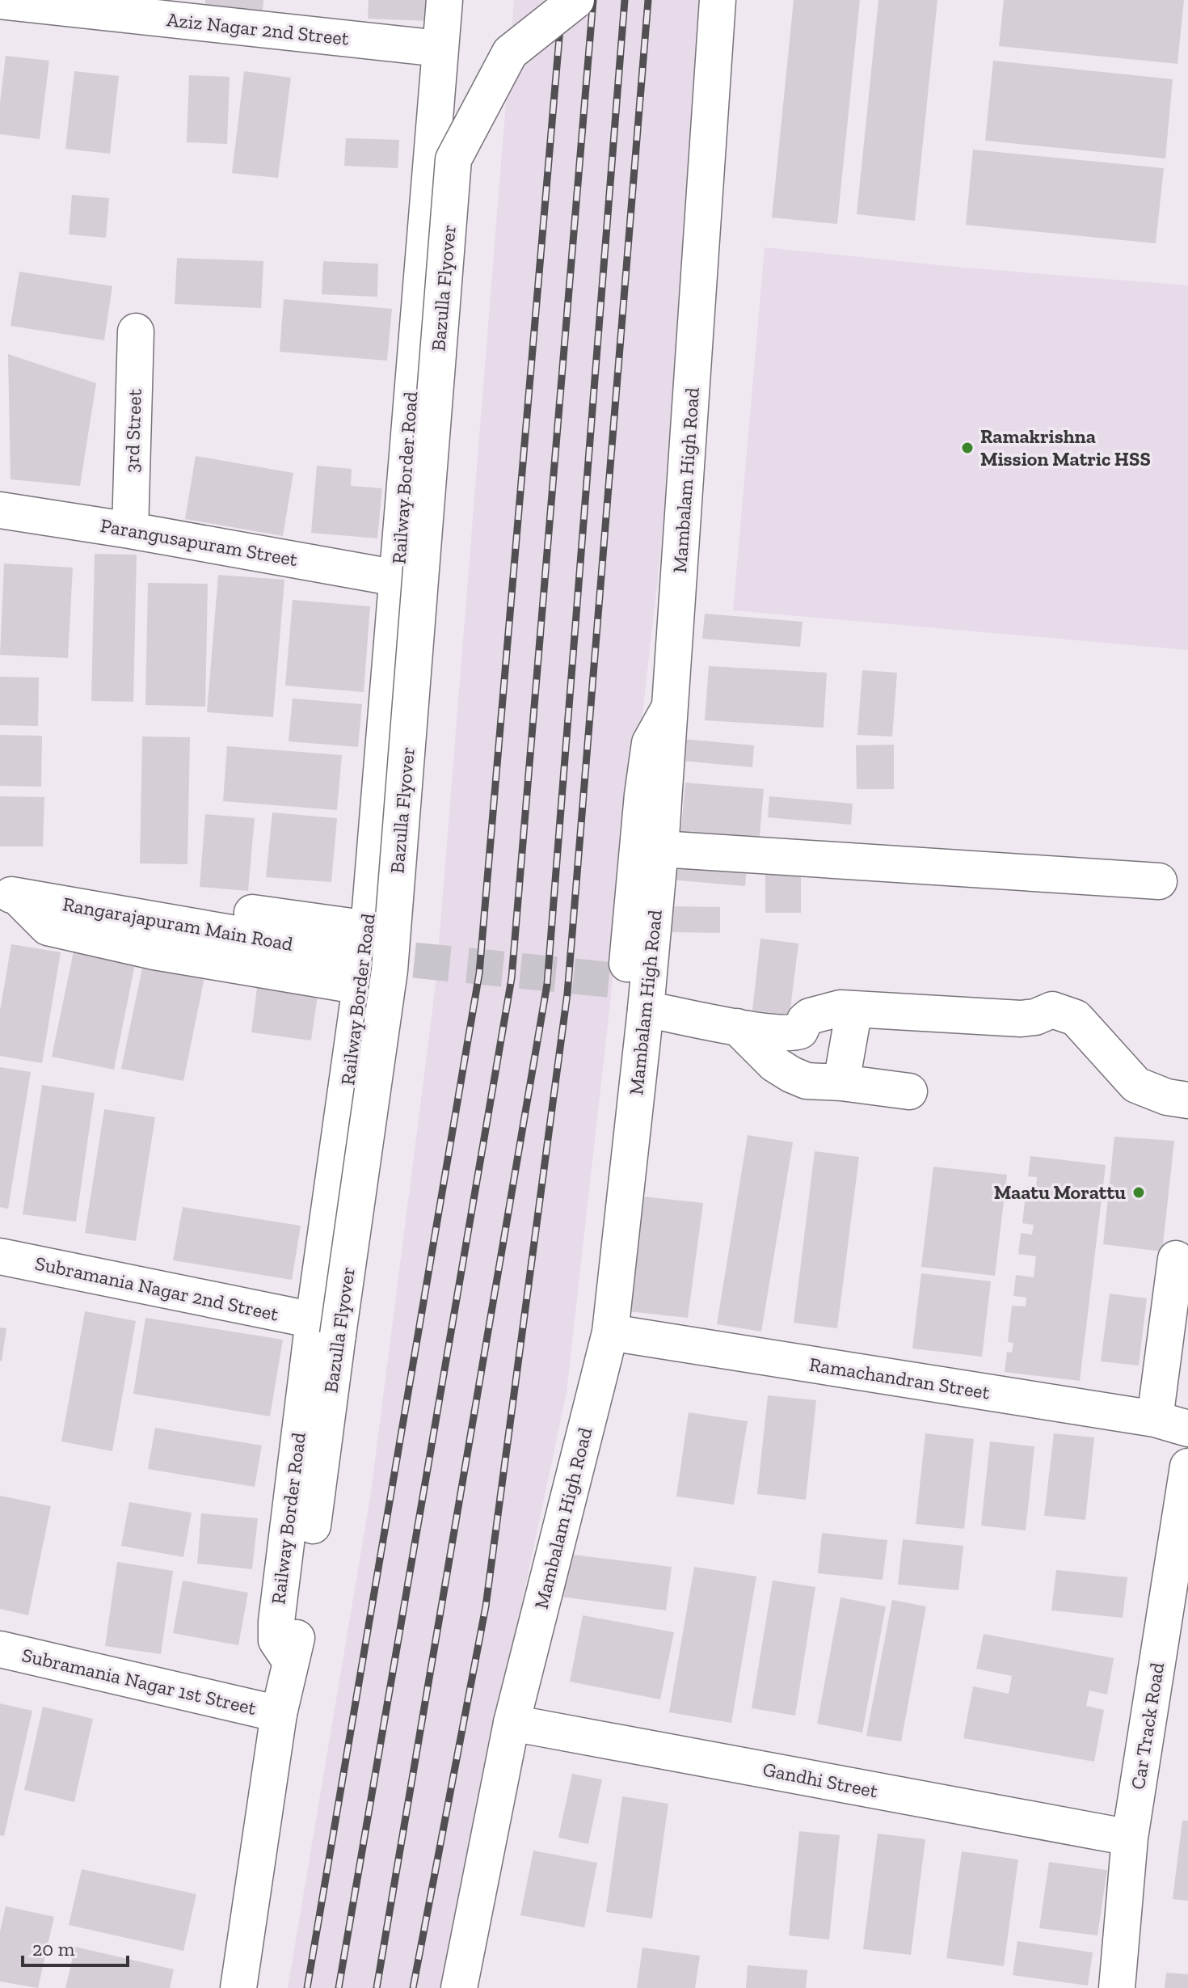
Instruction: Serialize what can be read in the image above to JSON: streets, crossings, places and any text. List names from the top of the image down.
{
  "streets": {
    "street": [
      "Aziz Nagar 2nd Street",
      "Bazulla Flyover",
      "3rd Street",
      "Railway Border Road",
      "Mambalam High Road",
      "Parangusapuram Street",
      "Subramania Nagar 2nd Street",
      "Ramachandran Street",
      "Subramania Nagar 1st Street",
      "Car Track Road",
      "Gandhi Street"
    ]
  },
  "crossings": [
    ["Aziz Nagar 2nd Street", "Railway Border Road"],
    ["Bazulla Flyover", "Railway Border Road"],
    ["3rd Street", "Parangusapuram Street"],
    ["Railway Border Road", "Parangusapuram Street"],
    ["Railway Border Road", "Subramania Nagar 2nd Street"],
    ["Mambalam High Road", "Ramachandran Street"],
    ["Mambalam High Road", "Gandhi Street"],
    ["Car Track Road", "Gandhi Street"]
  ],
  "places": ["Ramakrishna Mission Matric HSS", "Maatu Morattu"],
  "scale_bar": "20 m"
}
